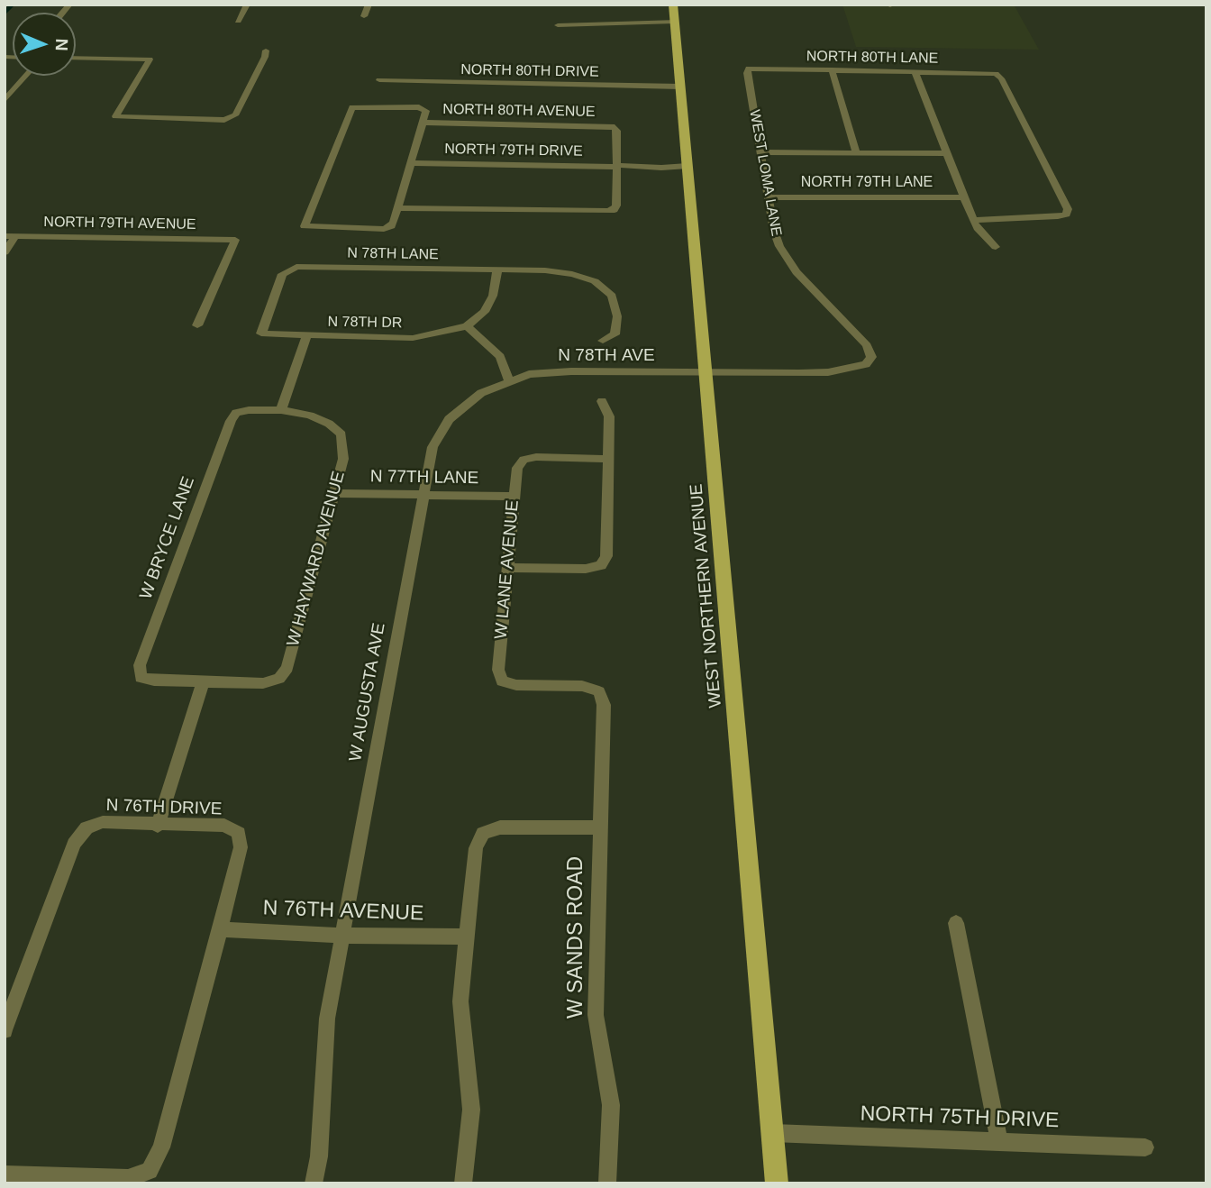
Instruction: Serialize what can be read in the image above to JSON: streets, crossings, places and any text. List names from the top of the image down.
{
  "streets": {
    "main road": ["WEST NORTHERN AVENUE"],
    "street": [
      "NORTH 80TH LANE",
      "NORTH 80TH DRIVE",
      "NORTH 80TH AVENUE",
      "NORTH 79TH DRIVE",
      "WEST LOMA LANE",
      "NORTH 79TH LANE",
      "NORTH 79TH AVENUE",
      "N 78TH LANE",
      "N 78TH DR",
      "N 78TH AVE",
      "N 77TH LANE",
      "W BRYCE LANE",
      "W HAYWARD AVENUE",
      "W LANE AVENUE",
      "W AUGUSTA AVE",
      "N 76TH DRIVE",
      "N 76TH AVENUE",
      "W SANDS ROAD",
      "NORTH 75TH DRIVE"
    ]
  },
  "crossings": [
    ["NORTH 80TH LANE", "WEST LOMA LANE"],
    ["NORTH 80TH DRIVE", "WEST NORTHERN AVENUE"],
    ["NORTH 80TH AVENUE", "NORTH 79TH DRIVE"],
    ["NORTH 79TH DRIVE", "WEST NORTHERN AVENUE"],
    ["WEST LOMA LANE", "NORTH 79TH LANE"],
    ["WEST LOMA LANE", "N 78TH AVE"],
    ["WEST LOMA LANE", "WEST NORTHERN AVENUE"],
    ["N 78TH LANE", "N 78TH DR"],
    ["N 78TH AVE", "WEST NORTHERN AVENUE"],
    ["N 78TH AVE", "W AUGUSTA AVE"],
    ["N 77TH LANE", "W HAYWARD AVENUE"],
    ["N 77TH LANE", "W LANE AVENUE"],
    ["N 77TH LANE", "W AUGUSTA AVE"],
    ["W BRYCE LANE", "W HAYWARD AVENUE"],
    ["W LANE AVENUE", "W SANDS ROAD"],
    ["WEST NORTHERN AVENUE", "NORTH 75TH DRIVE"],
    ["W AUGUSTA AVE", "N 76TH AVENUE"],
    ["N 76TH DRIVE", "N 76TH AVENUE"]
  ],
  "north": "right"
}
